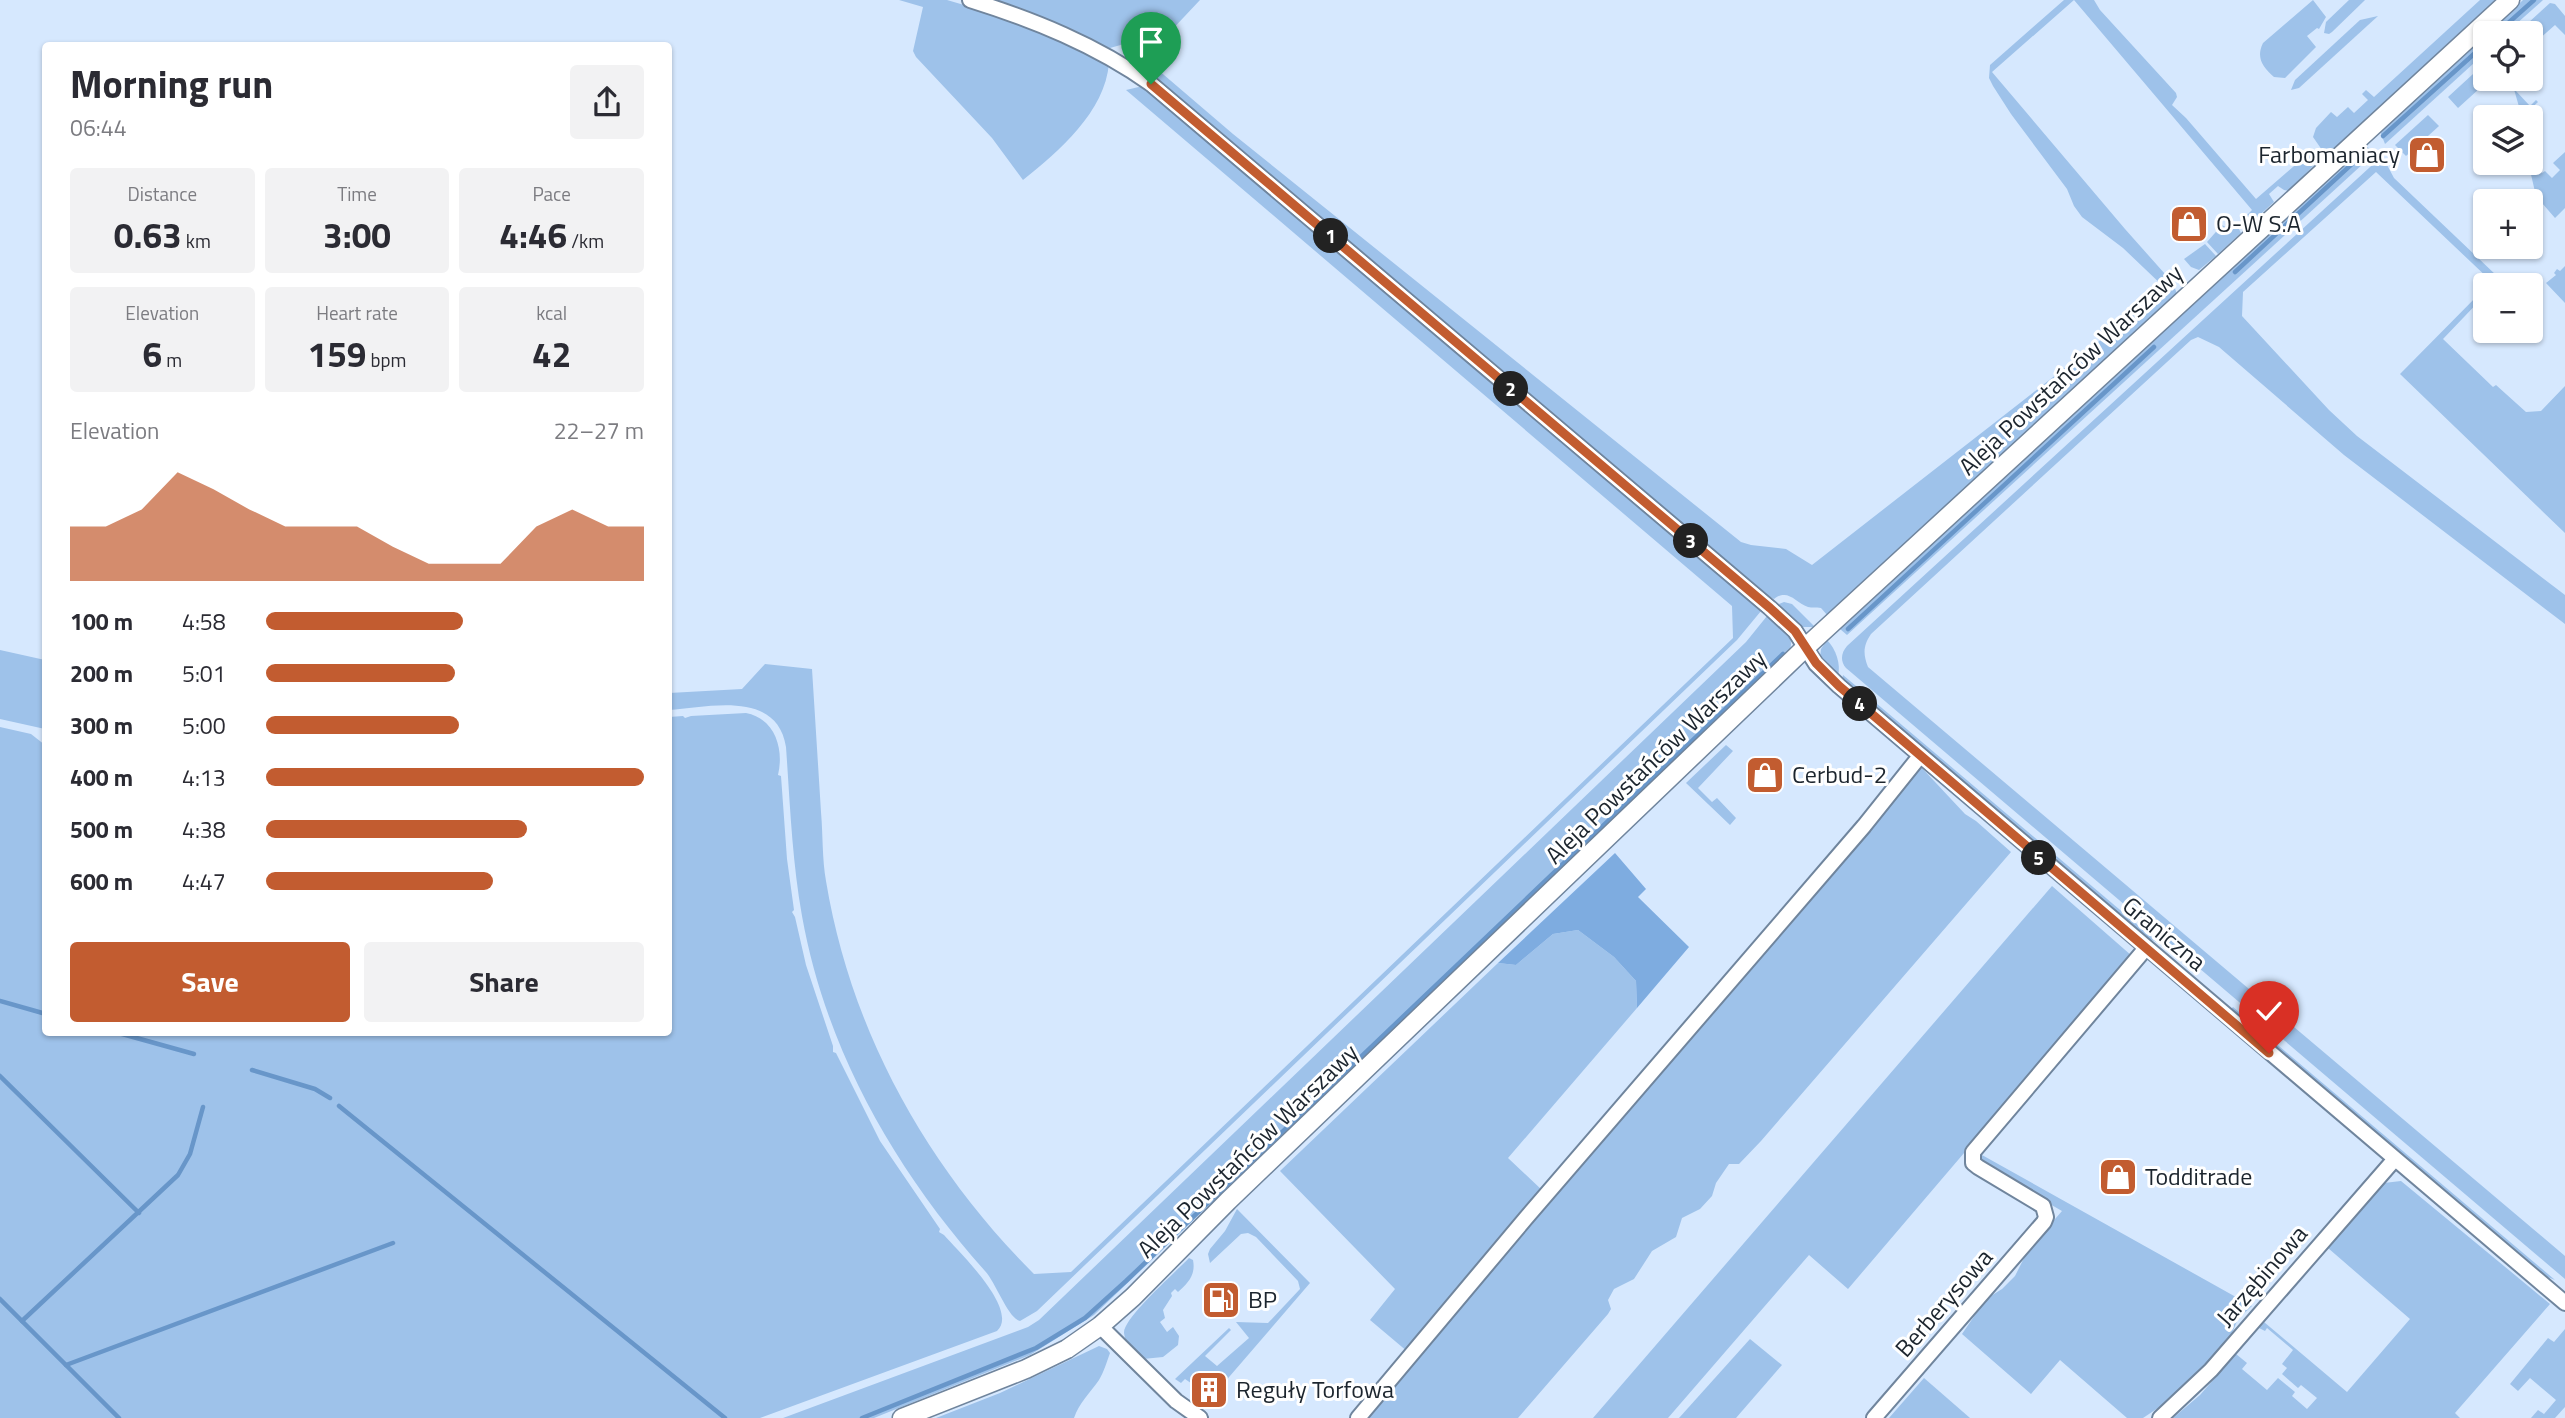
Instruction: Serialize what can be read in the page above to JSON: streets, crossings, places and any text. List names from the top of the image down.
{
  "streets": {
    "street": [
      "Aleja Powstańców Warszawy",
      "Graniczna",
      "Jarzębinowa",
      "Berberysowa"
    ]
  },
  "crossings": [
    ["Aleja Powstańców Warszawy", "Graniczna"],
    ["Graniczna", "Jarzębinowa"],
    ["Graniczna", "Berberysowa"]
  ],
  "places": {
    "shop": [
      "Farbomaniacy",
      "O-W S.A",
      "Cerbud-2",
      "Todditrade"
    ],
    "fuel station": ["BP"],
    "building": ["Reguły Torfowa"]
  },
  "page": {
    "map_buttons": ["+", "−"],
    "heading": ["Morning run", "06:44"],
    "stats": [
      ["Distance", "0.63 km"],
      ["Time", "3:00"],
      ["Pace", "4:46 /km"],
      ["Elevation", "6 m"],
      ["Heart rate", "159 bpm"],
      ["kcal", "42"]
    ],
    "pins": [
      "1",
      "2",
      "3",
      "4",
      "5"
    ],
    "chart": ["Elevation", "22–27 m"],
    "list": [
      {
        "name": "100 m",
        "note": "4:58"
      },
      {
        "name": "200 m",
        "note": "5:01"
      },
      {
        "name": "300 m",
        "note": "5:00"
      },
      {
        "name": "400 m",
        "note": "4:13"
      },
      {
        "name": "500 m",
        "note": "4:38"
      },
      {
        "name": "600 m",
        "note": "4:47"
      }
    ],
    "buttons": ["Save", "Share"]
  }
}
